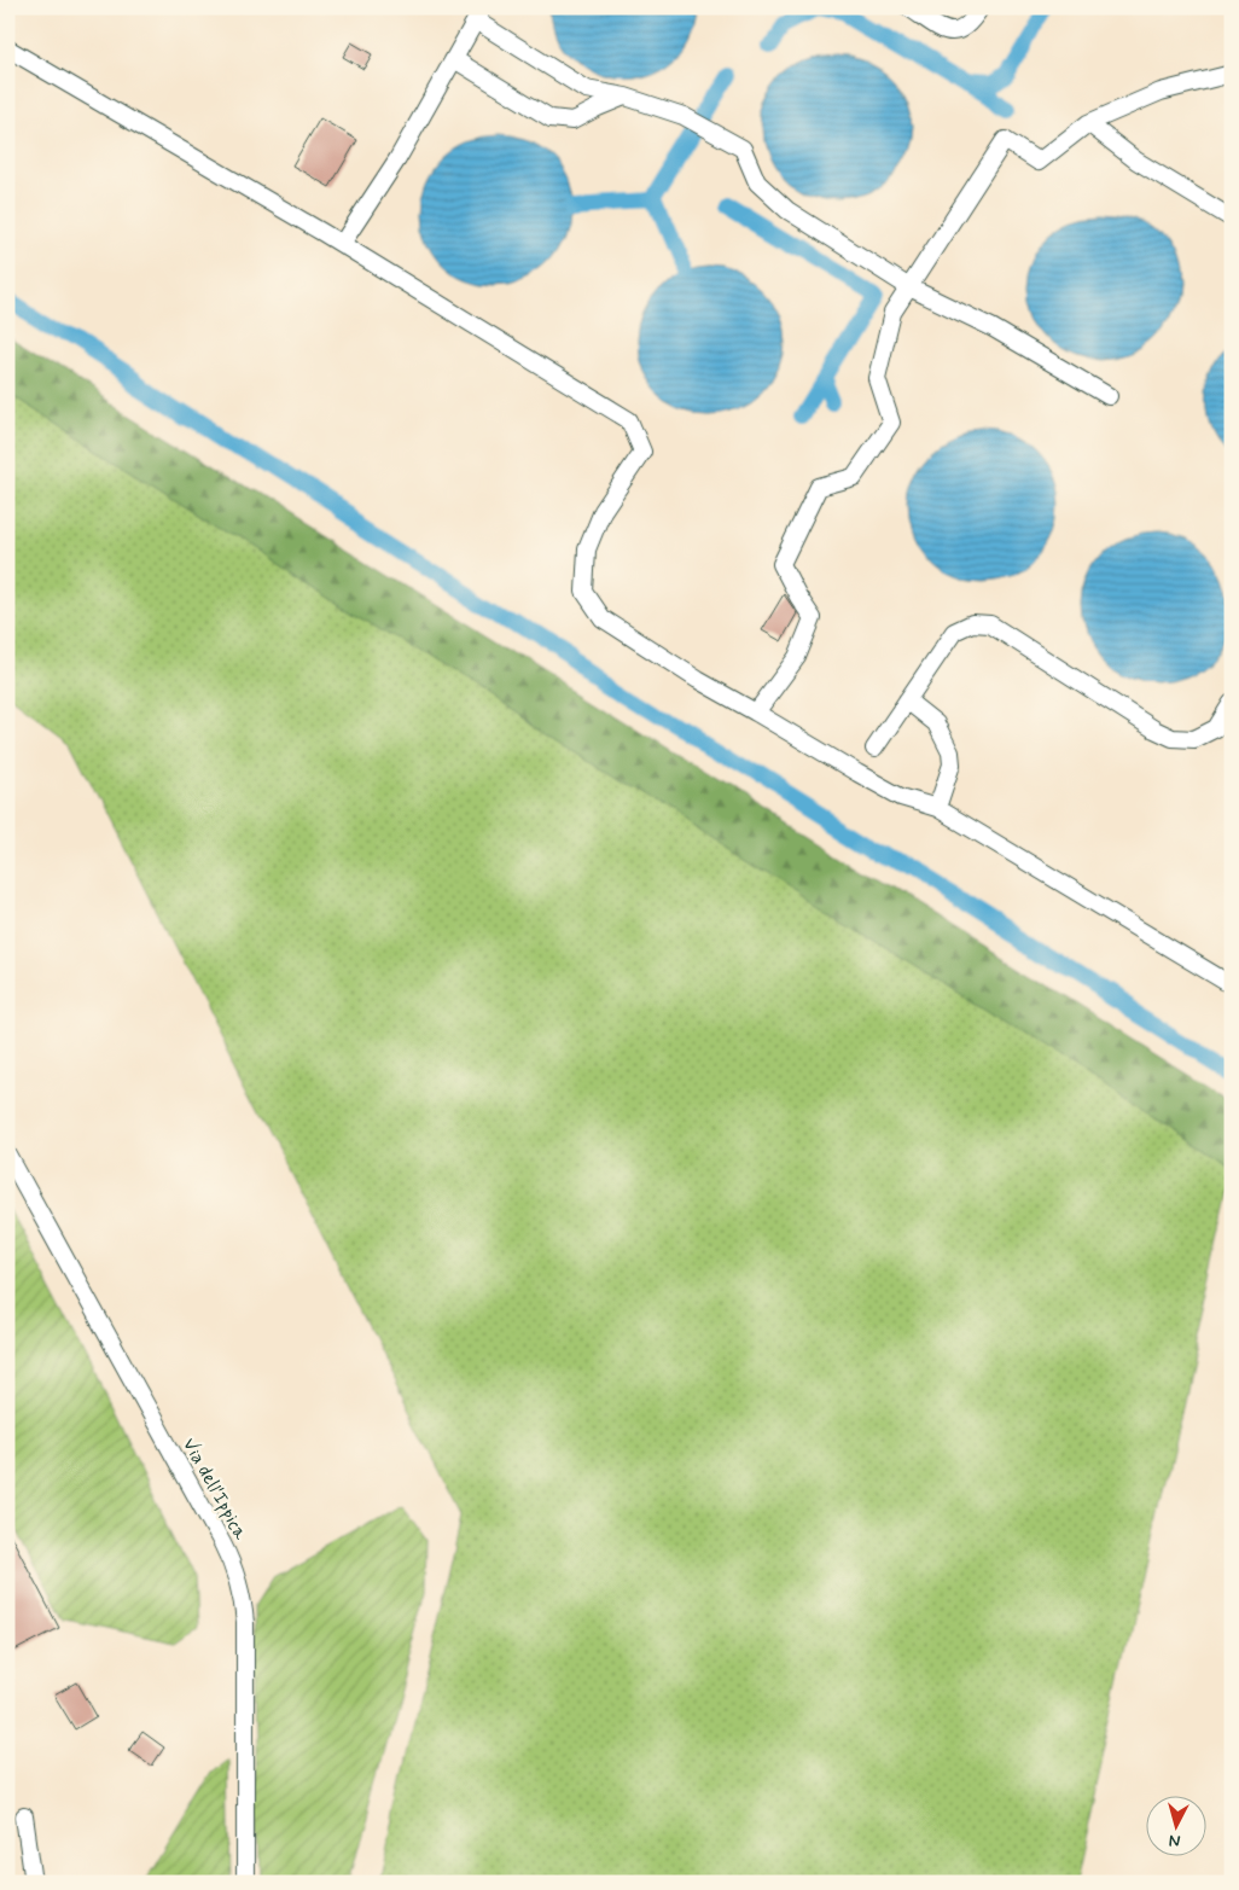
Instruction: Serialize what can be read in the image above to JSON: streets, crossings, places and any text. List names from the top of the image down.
{
  "streets": {
    "street": ["Via dell'Ippica"]
  },
  "north": "bottom"
}
